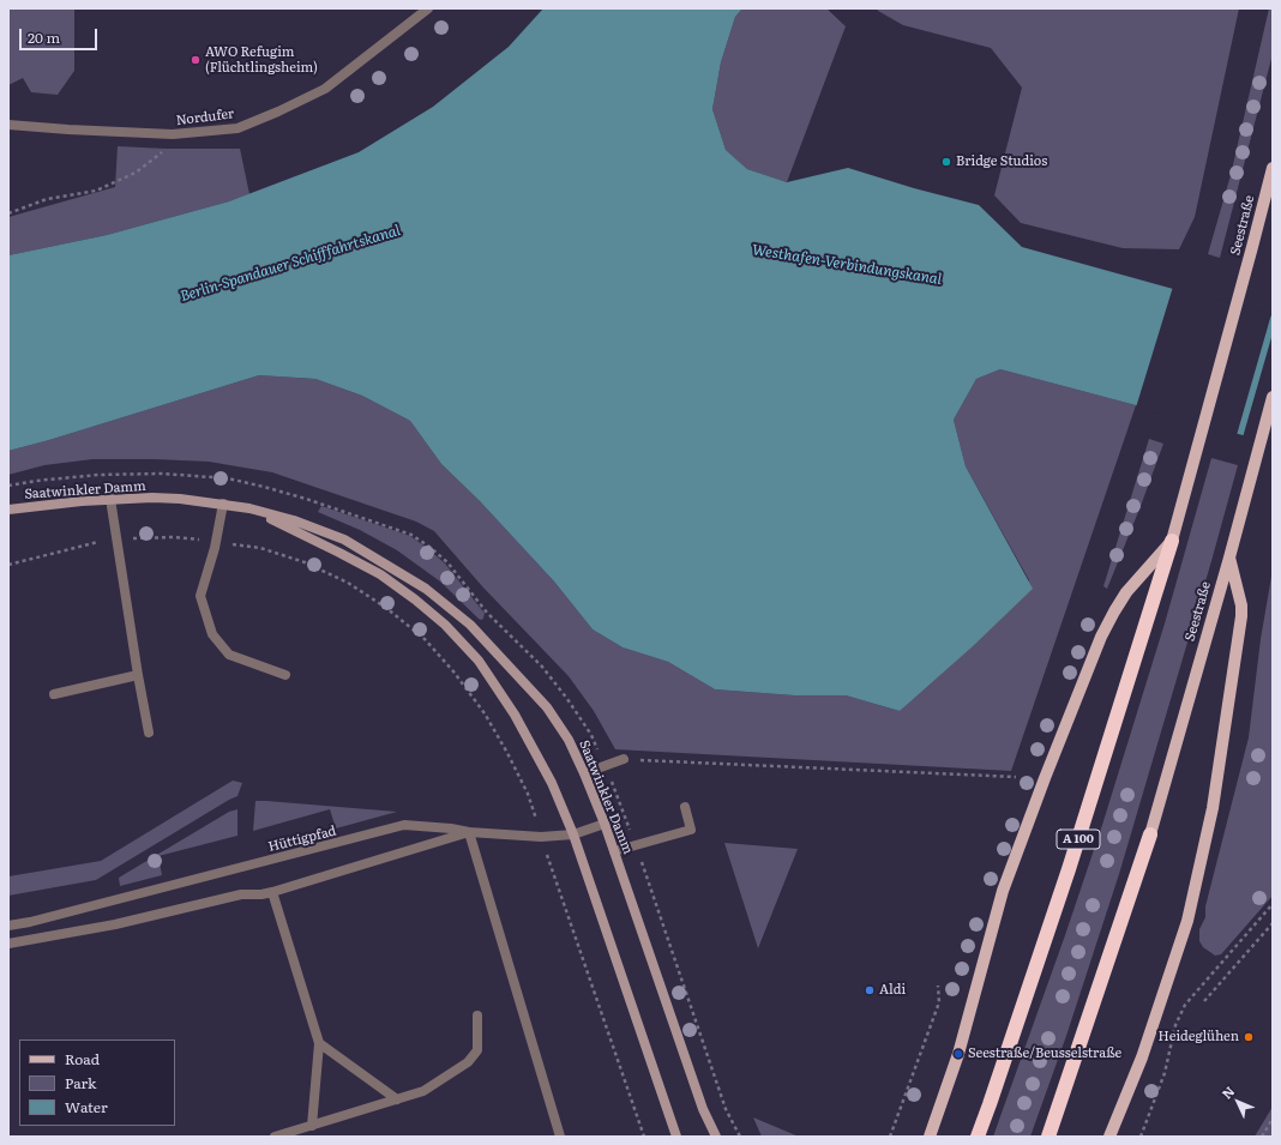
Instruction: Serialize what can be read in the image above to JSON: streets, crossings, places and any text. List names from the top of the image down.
{
  "streets": {
    "highway": ["A 100"],
    "main road": ["Seestraße", "Saatwinkler Damm"],
    "street": ["Nordufer", "Hüttigpfad"]
  },
  "crossings": [
    ["Seestraße", "A 100"],
    ["Saatwinkler Damm", "Hüttigpfad"]
  ],
  "water": ["Berlin-Spandauer Schifffahrtskanal", "Westhafen-Verbindungskanal"],
  "places": [
    "AWO Refugim (Flüchtlingsheim)",
    "Bridge Studios",
    "Aldi",
    "Heideglühen",
    "Seestraße/Beusselstraße"
  ],
  "legend": ["Road", "Park", "Water"],
  "scale_bar": "20 m",
  "north": "top left"
}
